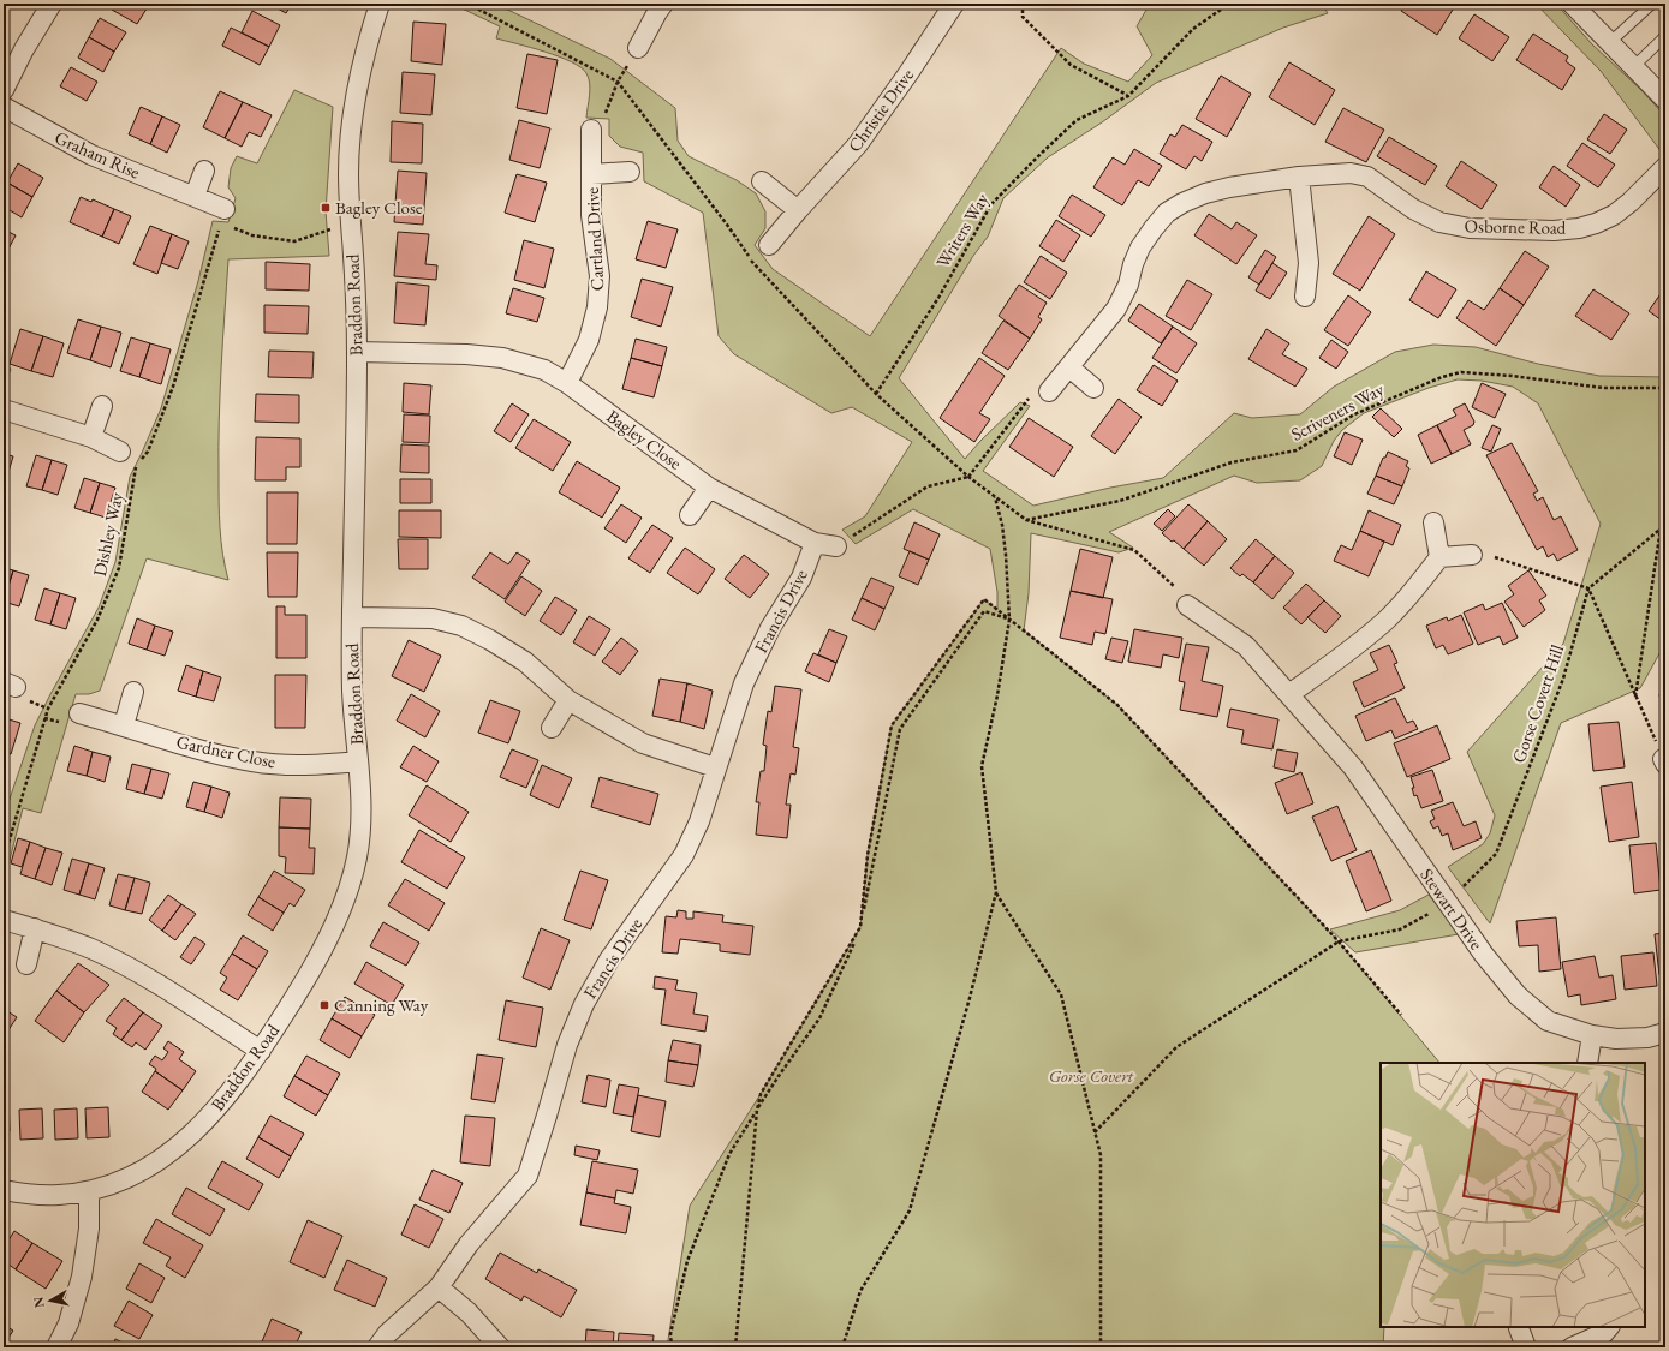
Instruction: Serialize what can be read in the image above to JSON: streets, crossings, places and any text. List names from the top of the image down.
{
  "streets": {
    "street": [
      "Christie Drive",
      "Graham Rise",
      "Osborne Road",
      "Cartland Drive",
      "Braddon Road",
      "Bagley Close",
      "Francis Drive",
      "Gardner Close",
      "Stewart Drive"
    ],
    "path": [
      "Writers Way",
      "Scriveners Way",
      "Dishley Way",
      "Gorse Covert Hill"
    ]
  },
  "crossings": [
    ["Graham Rise", "Dishley Way"],
    ["Cartland Drive", "Bagley Close"],
    ["Braddon Road", "Bagley Close"],
    ["Braddon Road", "Gardner Close"],
    ["Bagley Close", "Francis Drive"],
    ["Gorse Covert Hill", "Stewart Drive"]
  ],
  "parks": ["Gorse Covert"],
  "places": {
    "transit": ["Bagley Close", "Canning Way"]
  },
  "north": "left"
}
